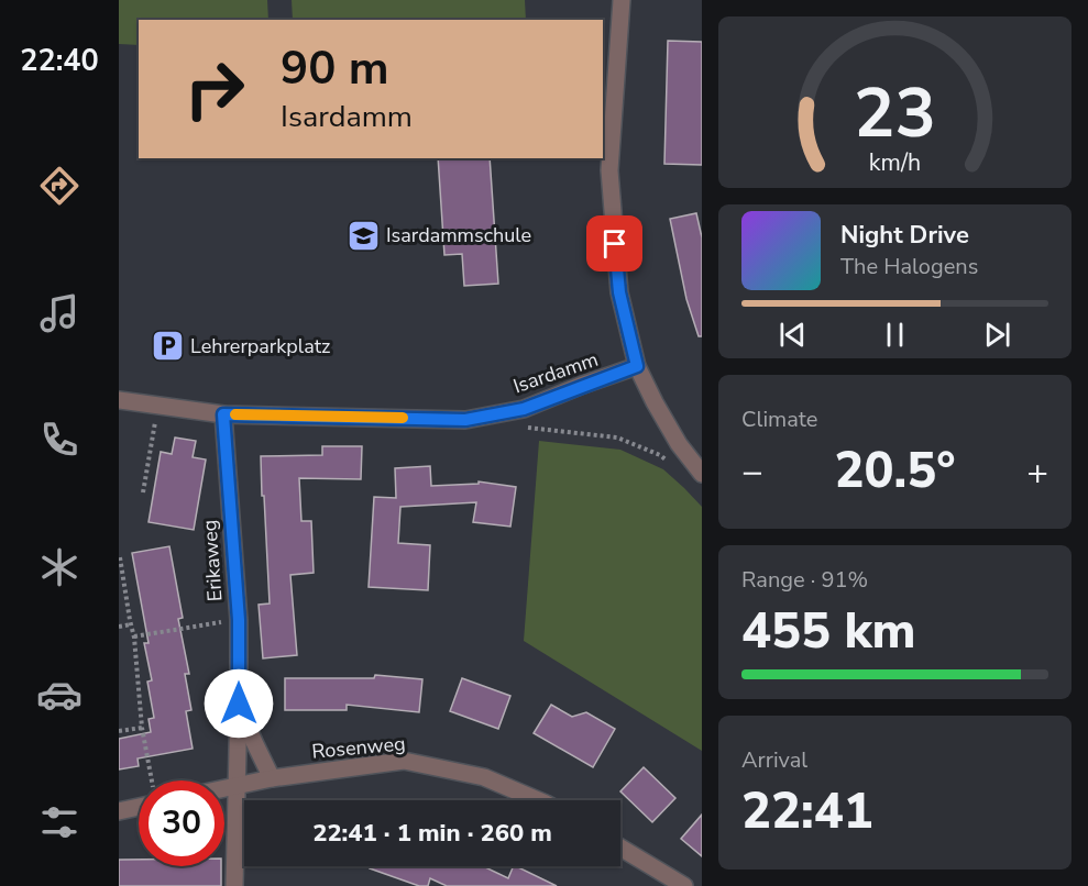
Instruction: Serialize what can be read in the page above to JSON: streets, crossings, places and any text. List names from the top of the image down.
{
  "streets": {
    "street": ["Isardamm", "Erikaweg", "Rosenweg"]
  },
  "crossings": [
    ["Isardamm", "Erikaweg"],
    ["Erikaweg", "Rosenweg"]
  ],
  "places": {
    "school or university": ["Isardammschule"],
    "parking": ["Lehrerparkplatz"]
  },
  "page": {
    "tabs": "22:40",
    "turn": ["90 m", "Isardamm"],
    "song": ["Night Drive", "The Halogens"],
    "tile": [
      "Climate",
      ["Range · 91%", "455 km"],
      ["Arrival", "22:41"]
    ],
    "heat": ["−", "20.5°", "+"],
    "limit": "30",
    "trip": "22:41 · 1 min · 260 m",
    "gauge": ["23", "km/h"]
  }
}
